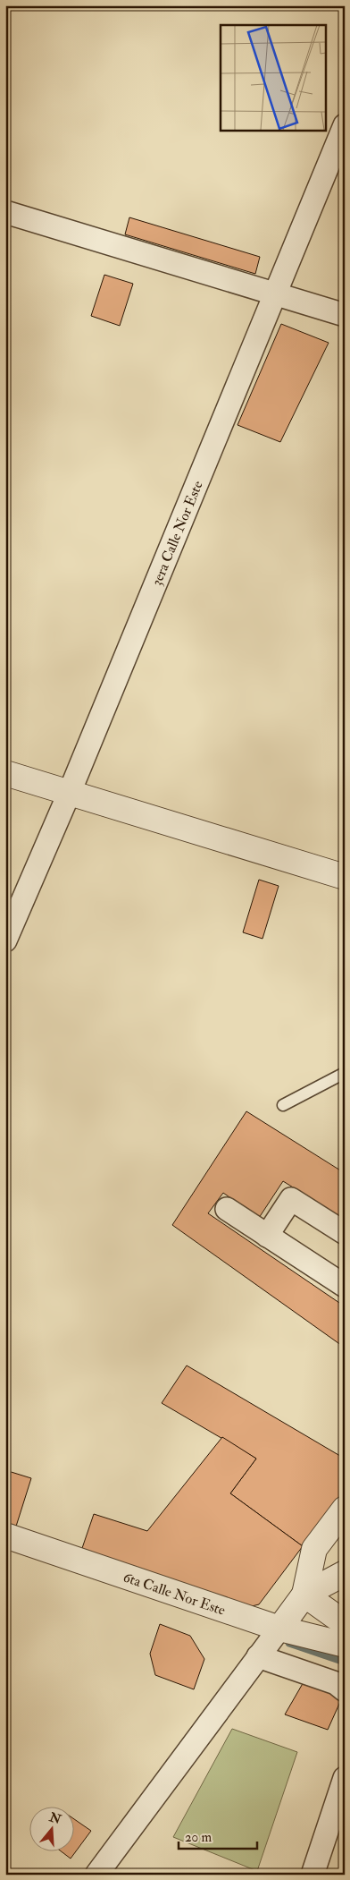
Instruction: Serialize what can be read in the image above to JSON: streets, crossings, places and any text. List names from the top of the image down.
{
  "streets": {
    "street": ["3era Calle Nor Este", "6ta Calle Nor Este"]
  },
  "scale_bar": "20 m",
  "north": "top"
}
